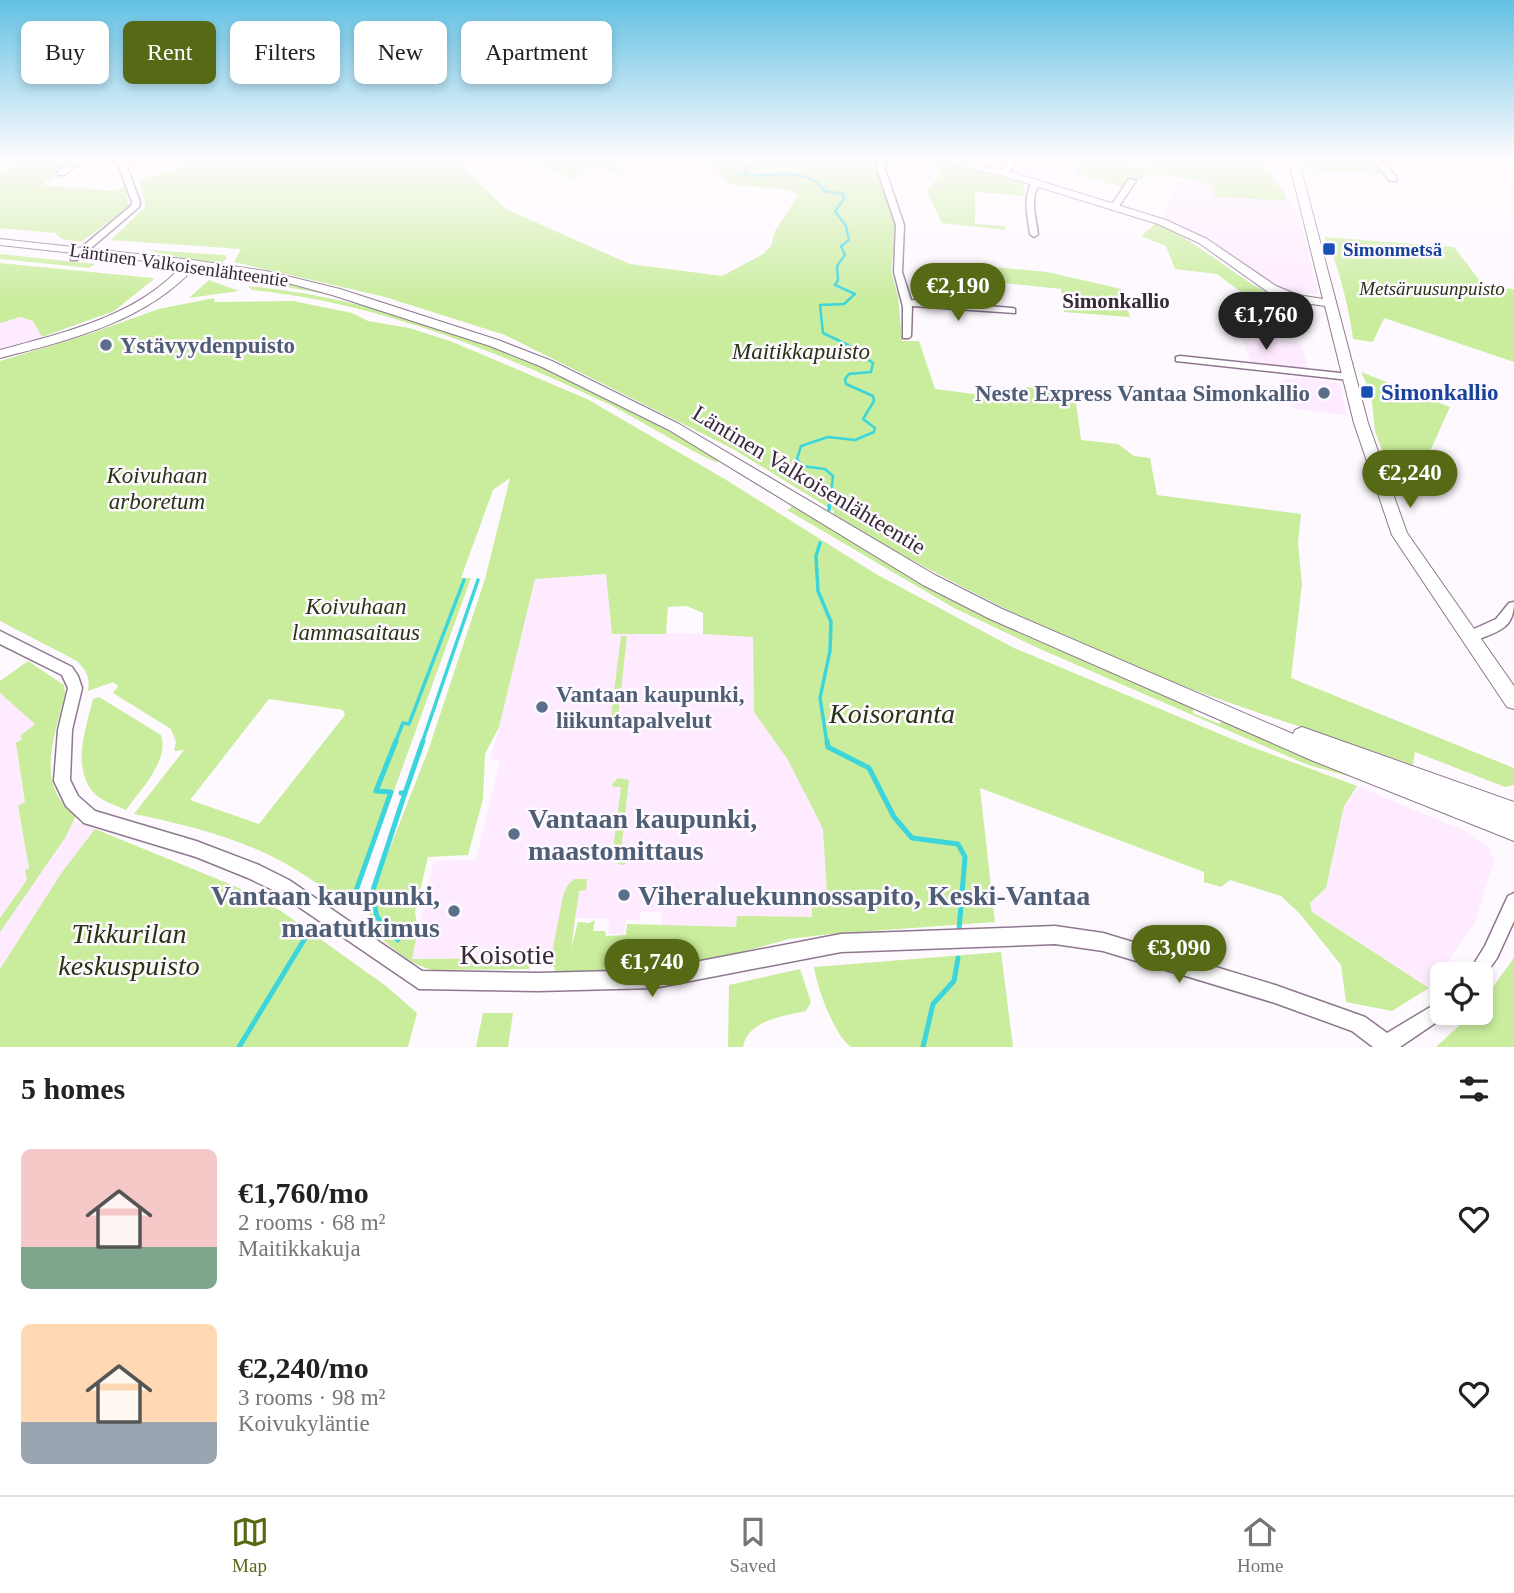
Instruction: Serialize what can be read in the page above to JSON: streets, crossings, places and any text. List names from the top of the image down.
{
  "streets": {
    "main road": ["Läntinen Valkoisenlähteentie"],
    "street": ["Koisotie"]
  },
  "districts": ["Simonkallio"],
  "parks": [
    "Metsäruusunpuisto",
    "Maitikkapuisto",
    "Koivuhaan arboretum",
    "Koivuhaan lammasaitaus",
    "Koisoranta",
    "Tikkurilan keskuspuisto"
  ],
  "places": {
    "transit": ["Simonmetsä", "Simonkallio"],
    "other": [
      "Ystävyydenpuisto",
      "Neste Express Vantaa Simonkallio",
      "Vantaan kaupunki, liikuntapalvelut",
      "Vantaan kaupunki, maastomittaus",
      "Viheraluekunnossapito, Keski-Vantaa",
      "Vantaan kaupunki, maatutkimus"
    ]
  },
  "page": {
    "chip": [
      "Buy",
      "Rent",
      "Filters",
      "New",
      "Apartment"
    ],
    "price": [
      "€2,190",
      "€1,760",
      "€2,240",
      "€3,090",
      "€1,740"
    ],
    "heading": "5 homes",
    "list": [
      {
        "name": "€1,760/mo",
        "note": "2 rooms · 68 m² · Maitikkakuja"
      },
      {
        "name": "€2,240/mo",
        "note": "3 rooms · 98 m² · Koivukyläntie"
      }
    ],
    "tabs": ["Map", "Saved", "Home"]
  }
}
